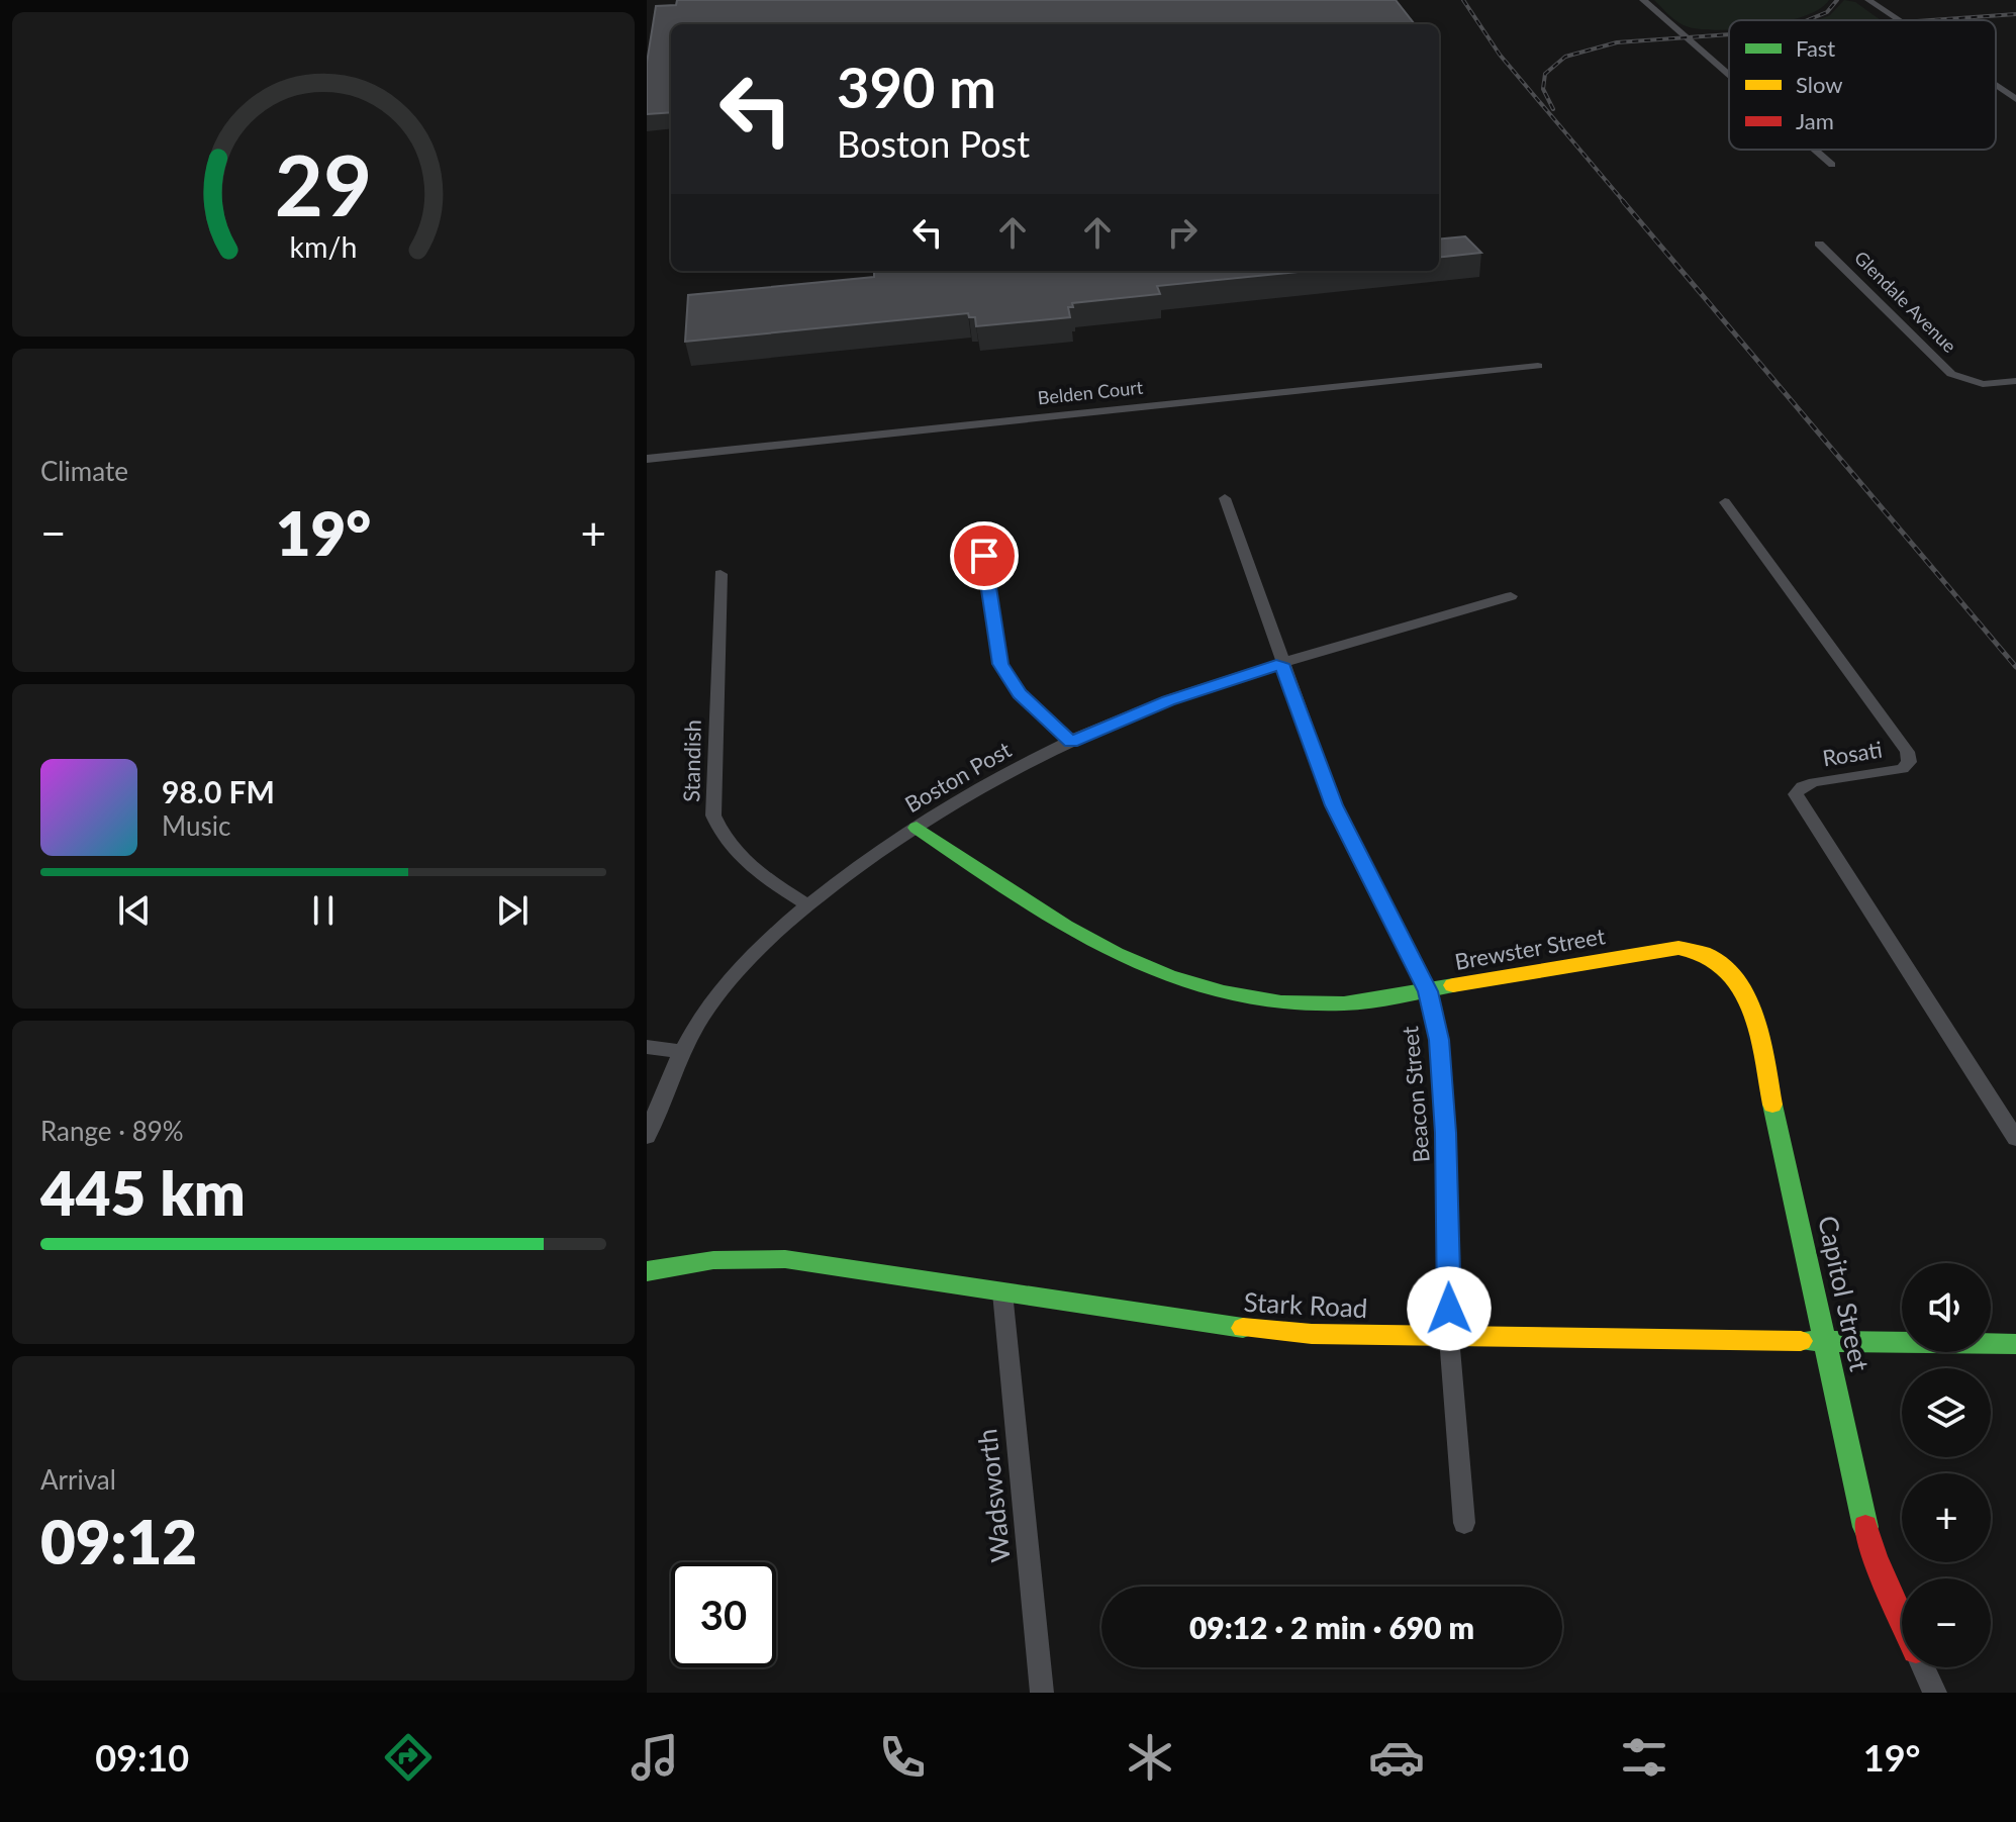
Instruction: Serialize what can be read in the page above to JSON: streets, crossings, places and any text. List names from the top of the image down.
{
  "streets": {
    "street": [
      "Glendale Avenue",
      "Belden Court",
      "Rosati",
      "Standish",
      "Boston Post",
      "Brewster Street",
      "Beacon Street",
      "Capitol Street",
      "Stark Road",
      "Wadsworth"
    ]
  },
  "crossings": [
    ["Standish", "Boston Post"],
    ["Boston Post", "Brewster Street"],
    ["Boston Post", "Beacon Street"],
    ["Brewster Street", "Beacon Street"],
    ["Brewster Street", "Capitol Street"],
    ["Beacon Street", "Stark Road"],
    ["Capitol Street", "Stark Road"],
    ["Stark Road", "Wadsworth"]
  ],
  "legend": ["Fast", "Slow", "Jam"],
  "page": {
    "turn": ["390 m", "Boston Post"],
    "tile": [
      "Climate",
      ["Range · 89%", "445 km"],
      ["Arrival", "09:12"]
    ],
    "heat": ["−", "19°", "+"],
    "song": ["98.0 FM", "Music"],
    "map_buttons": ["+", "−"],
    "limit": "30",
    "trip": "09:12 · 2 min · 690 m",
    "tabs": ["09:10", "19°"],
    "gauge": ["29", "km/h"]
  }
}
